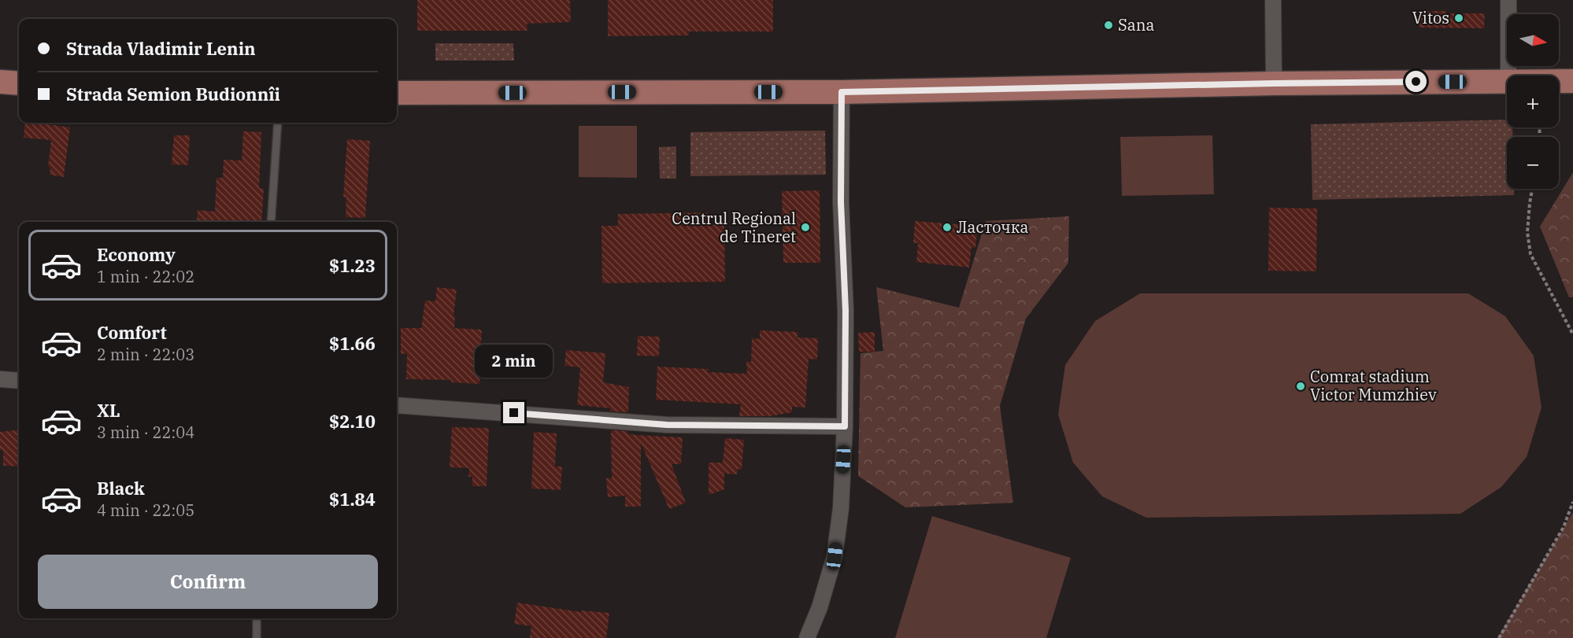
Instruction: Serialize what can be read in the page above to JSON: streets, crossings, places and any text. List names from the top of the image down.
{
  "places": [
    "Vitos",
    "Sana",
    "Centrul Regional de Tineret",
    "Ласточка",
    "Comrat stadium Victor Mumzhiev"
  ],
  "north": "right",
  "page": {
    "map_buttons": ["+", "−"],
    "banner": ["Strada Vladimir Lenin", "Strada Semion Budionnîi"],
    "list": [
      {
        "name": "Economy",
        "note": "1 min · 22:02",
        "value": "$1.23"
      },
      {
        "name": "Comfort",
        "note": "2 min · 22:03",
        "value": "$1.66"
      },
      {
        "name": "XL",
        "note": "3 min · 22:04",
        "value": "$2.10"
      },
      {
        "name": "Black",
        "note": "4 min · 22:05",
        "value": "$1.84"
      }
    ],
    "bubble": "2 min",
    "buttons": "Confirm"
  }
}
